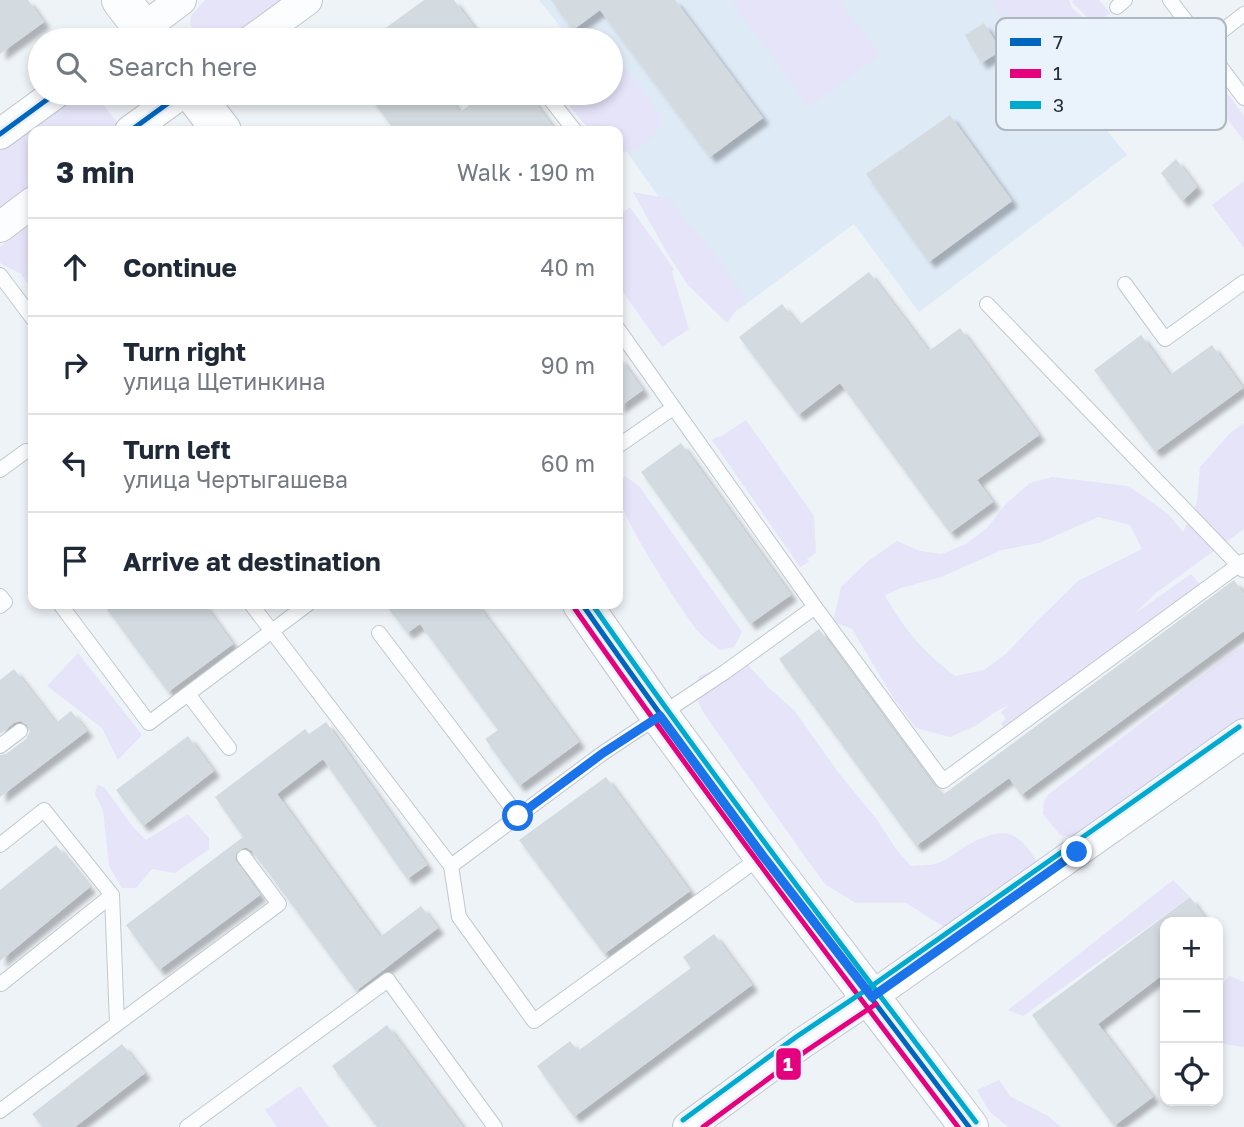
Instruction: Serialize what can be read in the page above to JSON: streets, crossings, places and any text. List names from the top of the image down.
{
  "lines": ["transit line 7", "transit line 1", "transit line 3"],
  "legend": ["7", "1", "3"],
  "page": {
    "search": "Search here",
    "heading": ["3 min", "Walk · 190 m"],
    "list": [
      ["Continue", "40 m"],
      ["Turn right", "улица Щетинкина", "90 m"],
      ["Turn left", "улица Чертыгашева", "60 m"],
      "Arrive at destination"
    ],
    "map_buttons": ["+", "−"]
  }
}
